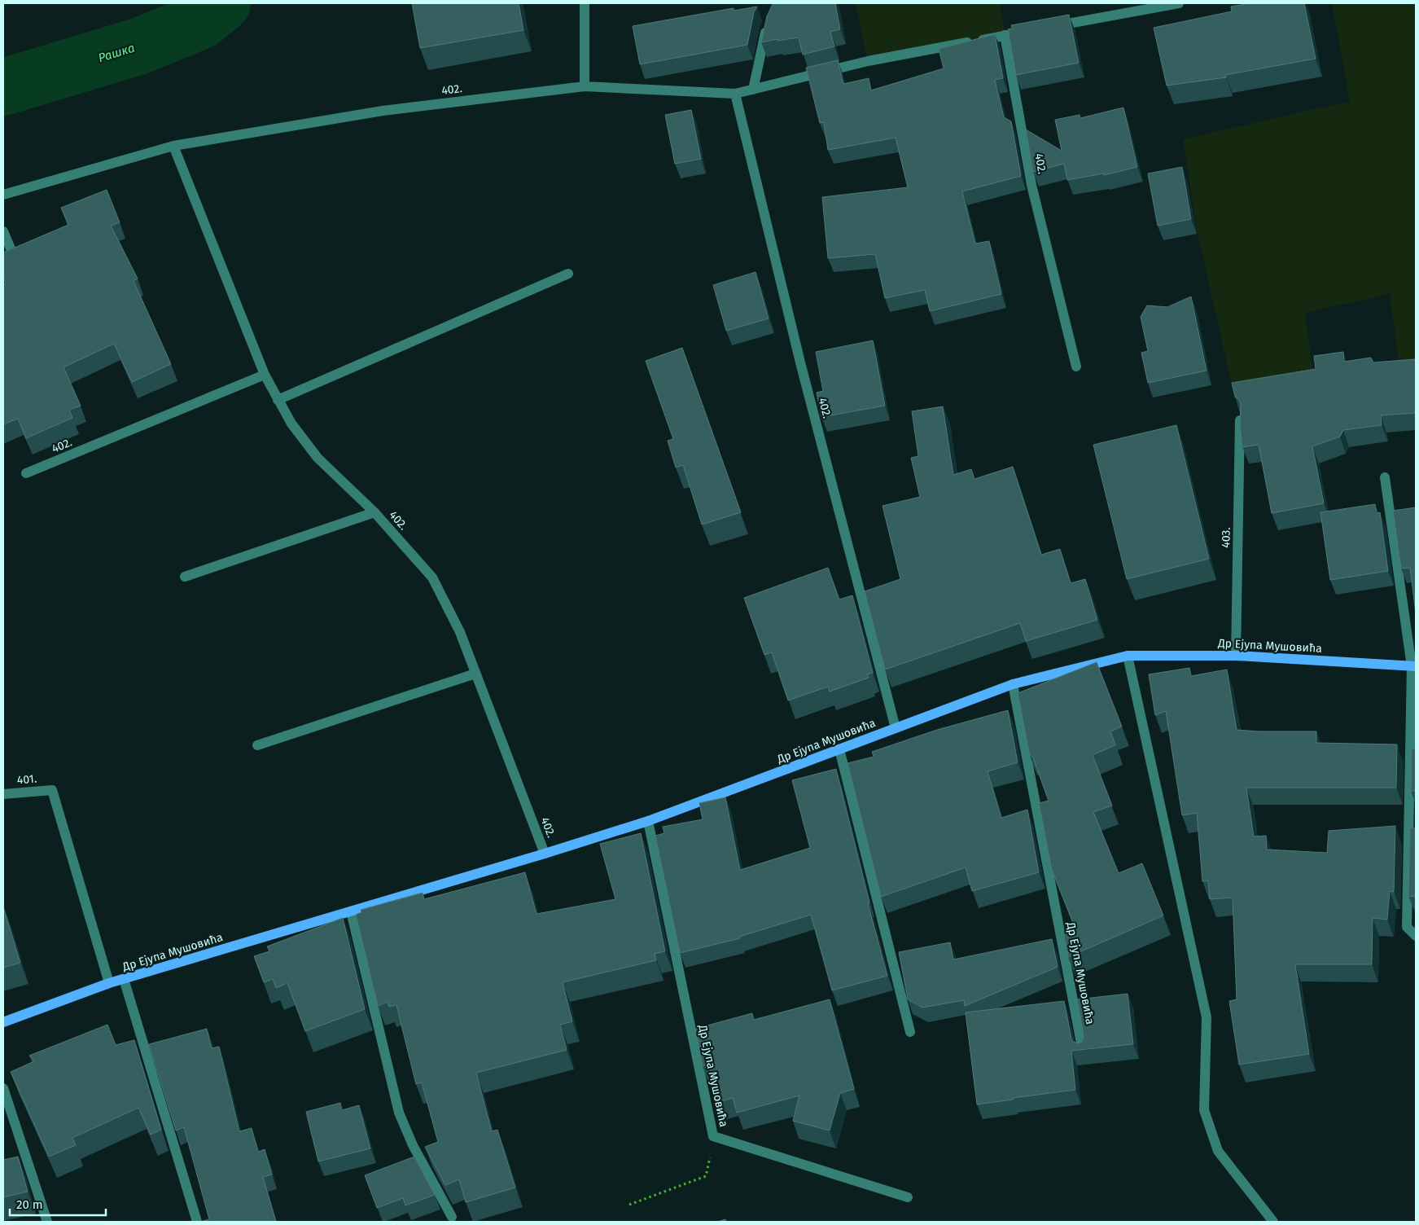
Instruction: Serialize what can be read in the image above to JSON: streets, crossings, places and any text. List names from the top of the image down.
{
  "streets": {
    "main road": ["Др Ејупа Мушовића"],
    "street": ["402.", "403.", "401."]
  },
  "crossings": [
    ["402.", "Др Ејупа Мушовића"],
    ["403.", "Др Ејупа Мушовића"],
    ["Др Ејупа Мушовића", "401."]
  ],
  "water": ["Рашка"],
  "scale_bar": "20 m"
}
